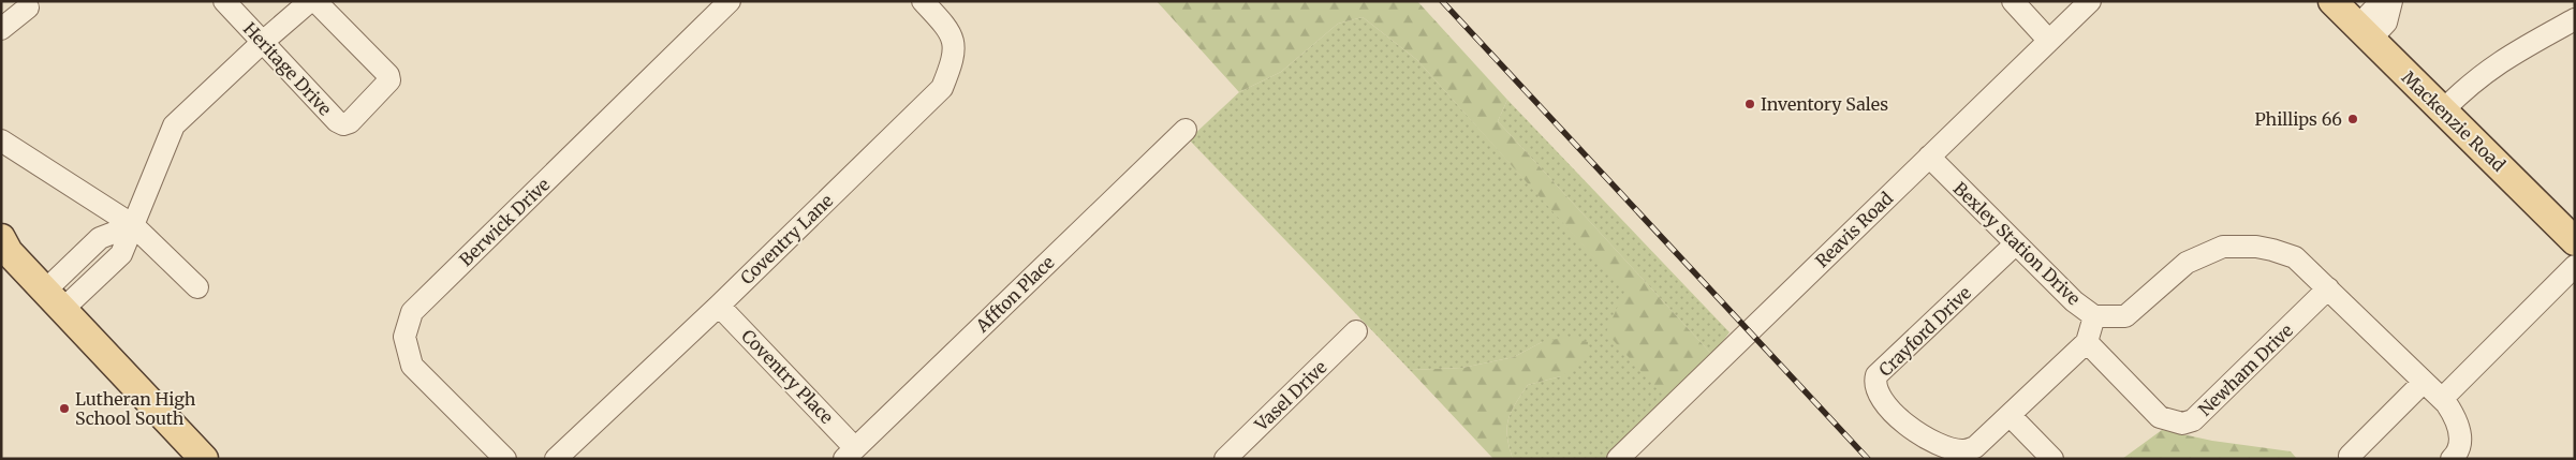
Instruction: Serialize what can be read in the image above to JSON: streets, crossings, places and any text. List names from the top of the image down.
{
  "streets": {
    "main road": ["Mackenzie Road"],
    "street": [
      "Heritage Drive",
      "Berwick Drive",
      "Reavis Road",
      "Coventry Lane",
      "Bexley Station Drive",
      "Affton Place",
      "Crayford Drive",
      "Newham Drive",
      "Coventry Place",
      "Vasel Drive"
    ]
  },
  "crossings": [
    ["Reavis Road", "Bexley Station Drive"],
    ["Coventry Lane", "Coventry Place"],
    ["Bexley Station Drive", "Crayford Drive"],
    ["Bexley Station Drive", "Newham Drive"],
    ["Affton Place", "Coventry Place"],
    ["Crayford Drive", "Newham Drive"]
  ],
  "places": ["Inventory Sales", "Phillips 66", "Lutheran High School South"]
}
